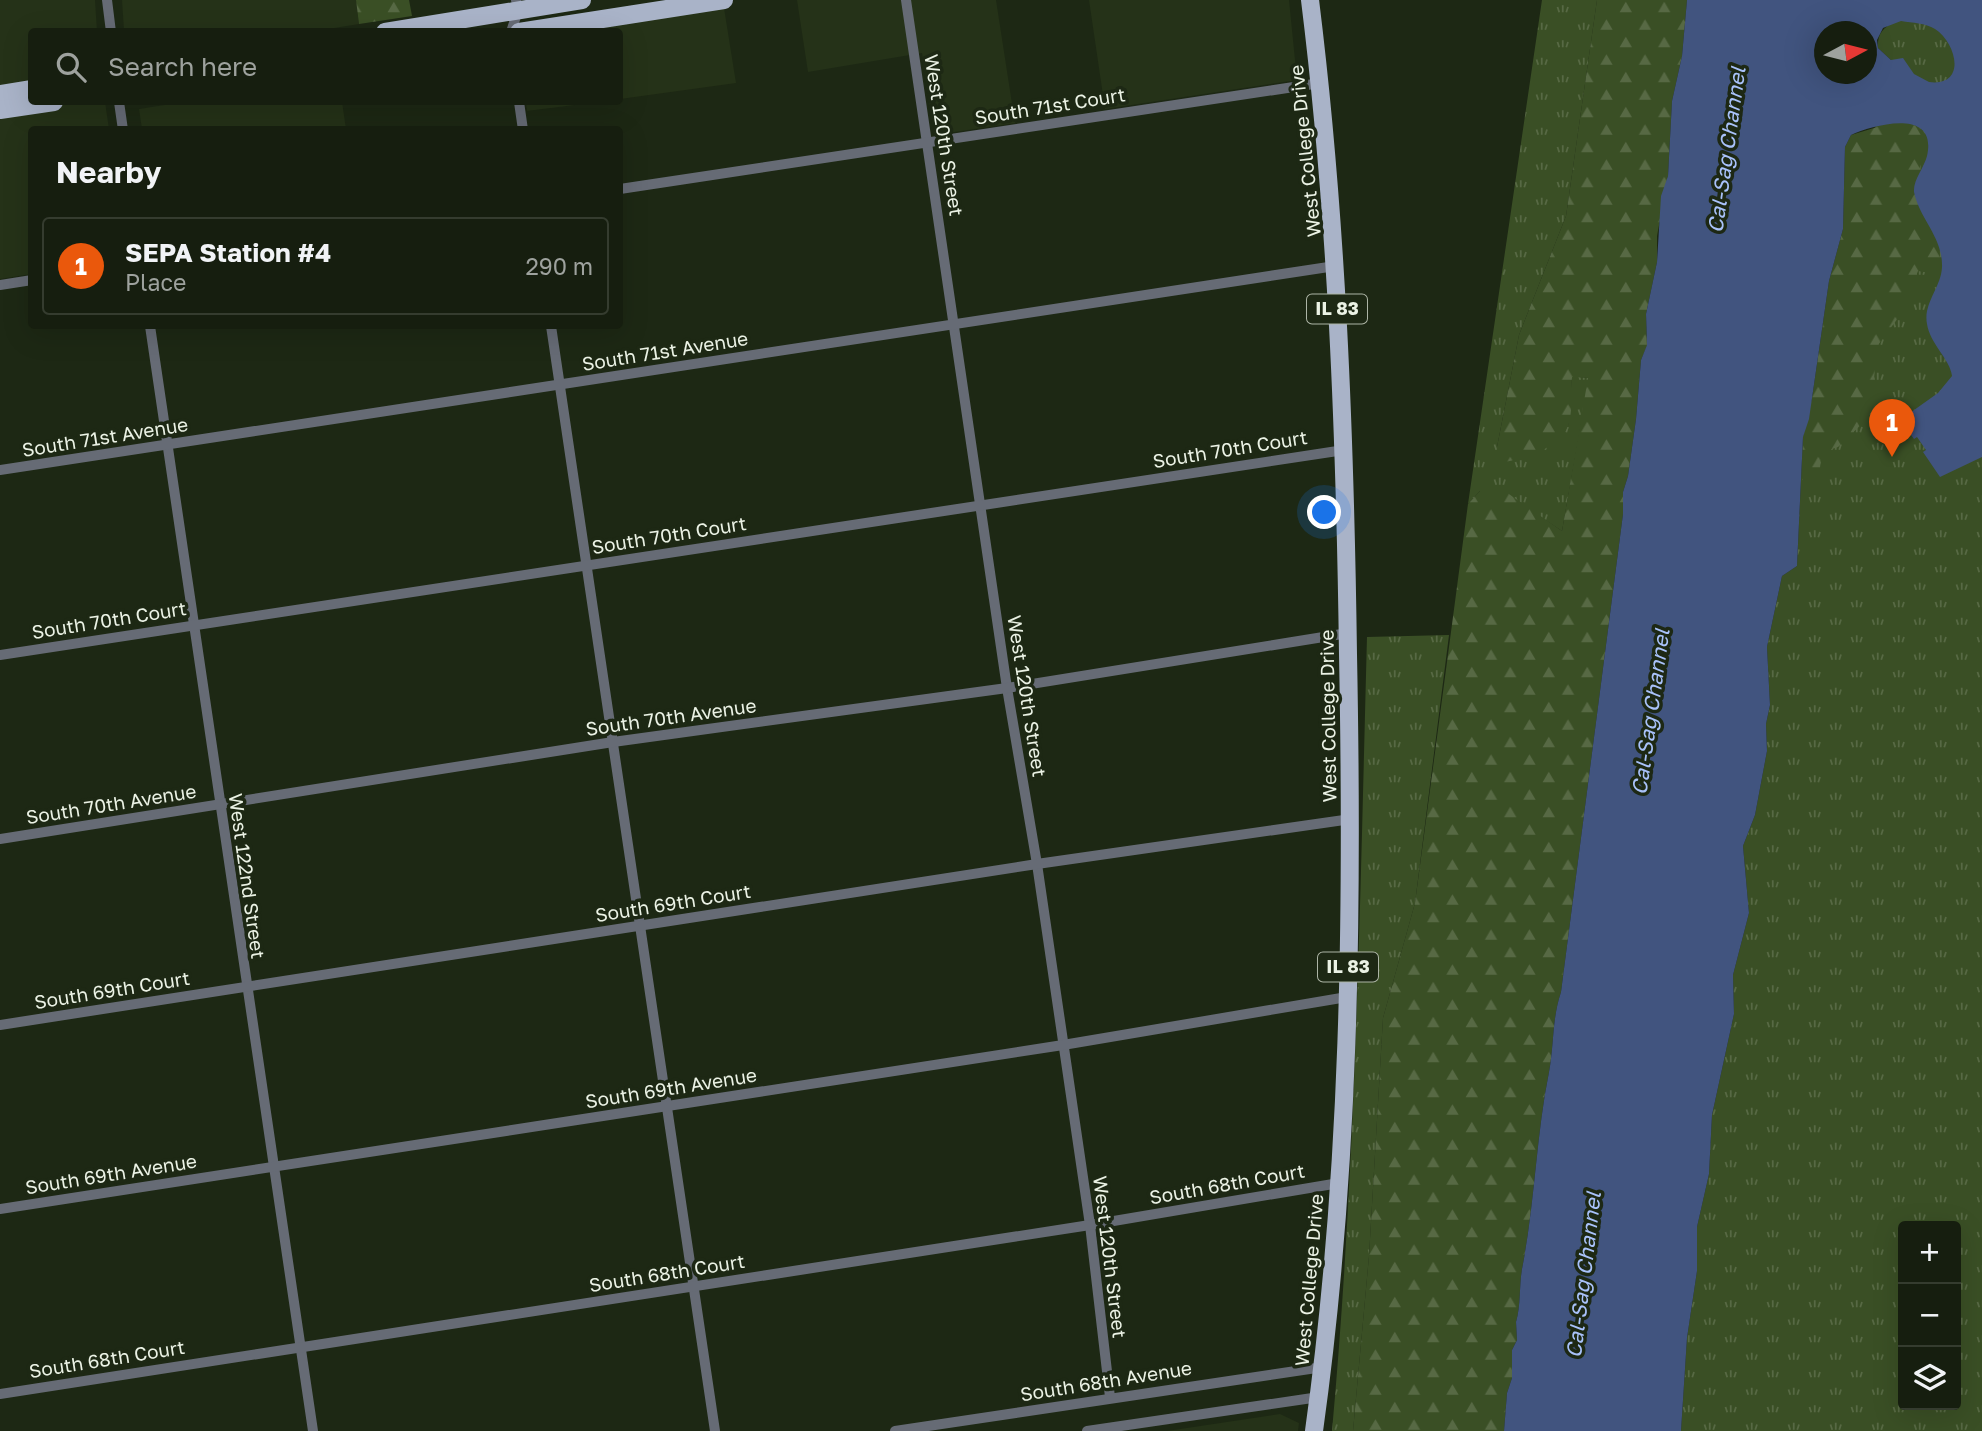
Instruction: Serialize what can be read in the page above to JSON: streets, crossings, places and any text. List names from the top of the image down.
{
  "streets": {
    "main road": ["West College Drive", "IL 83"],
    "street": [
      "South 71st Court",
      "West 120th Street",
      "South 71st Avenue",
      "South 70th Court",
      "South 70th Avenue",
      "West 122nd Street",
      "South 69th Court",
      "South 69th Avenue",
      "South 68th Court",
      "South 68th Avenue"
    ]
  },
  "crossings": [
    ["South 71st Court", "West 120th Street"],
    ["South 71st Court", "West College Drive"],
    ["West 120th Street", "South 71st Avenue"],
    ["West 120th Street", "South 70th Court"],
    ["West 120th Street", "South 70th Avenue"],
    ["West 120th Street", "South 69th Court"],
    ["West 120th Street", "South 69th Avenue"],
    ["West 120th Street", "South 68th Court"],
    ["West 120th Street", "South 68th Avenue"],
    ["West College Drive", "South 71st Avenue"],
    ["West College Drive", "South 70th Court"],
    ["West College Drive", "South 70th Avenue"],
    ["West College Drive", "South 69th Court"],
    ["West College Drive", "South 69th Avenue"],
    ["West College Drive", "South 68th Court"],
    ["West College Drive", "South 68th Avenue"],
    ["South 71st Avenue", "West 122nd Street"],
    ["South 70th Court", "West 122nd Street"],
    ["South 70th Avenue", "West 122nd Street"],
    ["West 122nd Street", "South 69th Court"],
    ["West 122nd Street", "South 69th Avenue"],
    ["West 122nd Street", "South 68th Court"]
  ],
  "water": ["Cal-Sag Channel"],
  "north": "right",
  "page": {
    "search": "Search here",
    "heading": "Nearby",
    "list": [
      {
        "mark": "1",
        "name": "SEPA Station #4",
        "note": "Place",
        "value": "290 m"
      }
    ],
    "pins": "1",
    "map_buttons": ["+", "−"]
  }
}
